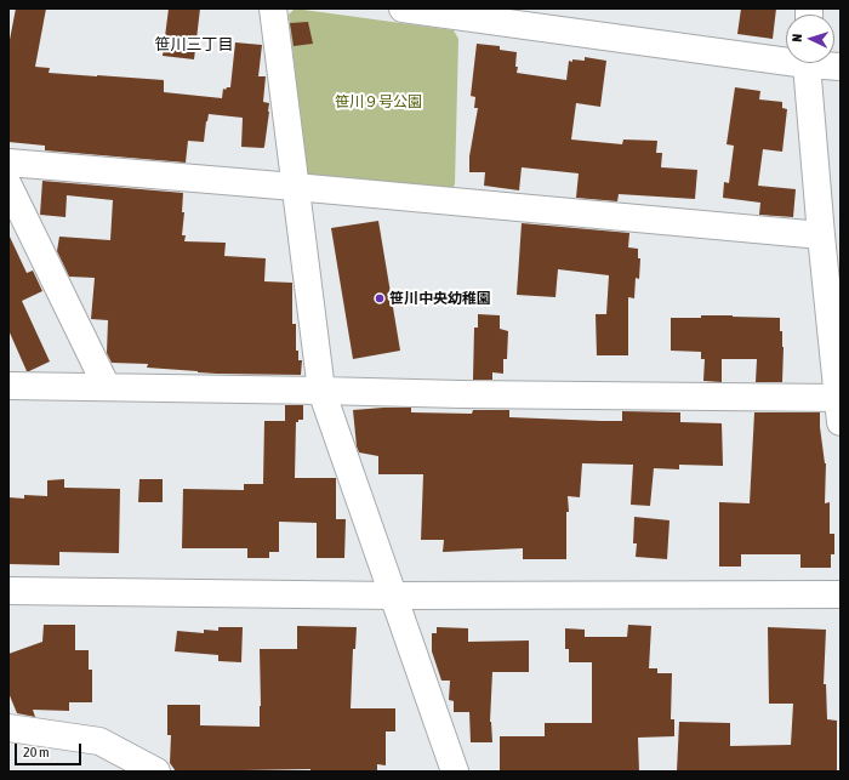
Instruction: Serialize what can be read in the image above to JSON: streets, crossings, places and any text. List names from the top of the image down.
{
  "districts": ["笹川三丁目"],
  "parks": ["笹川９号公園"],
  "places": ["笹川中央幼稚園"],
  "scale_bar": "20 m",
  "north": "left"
}
